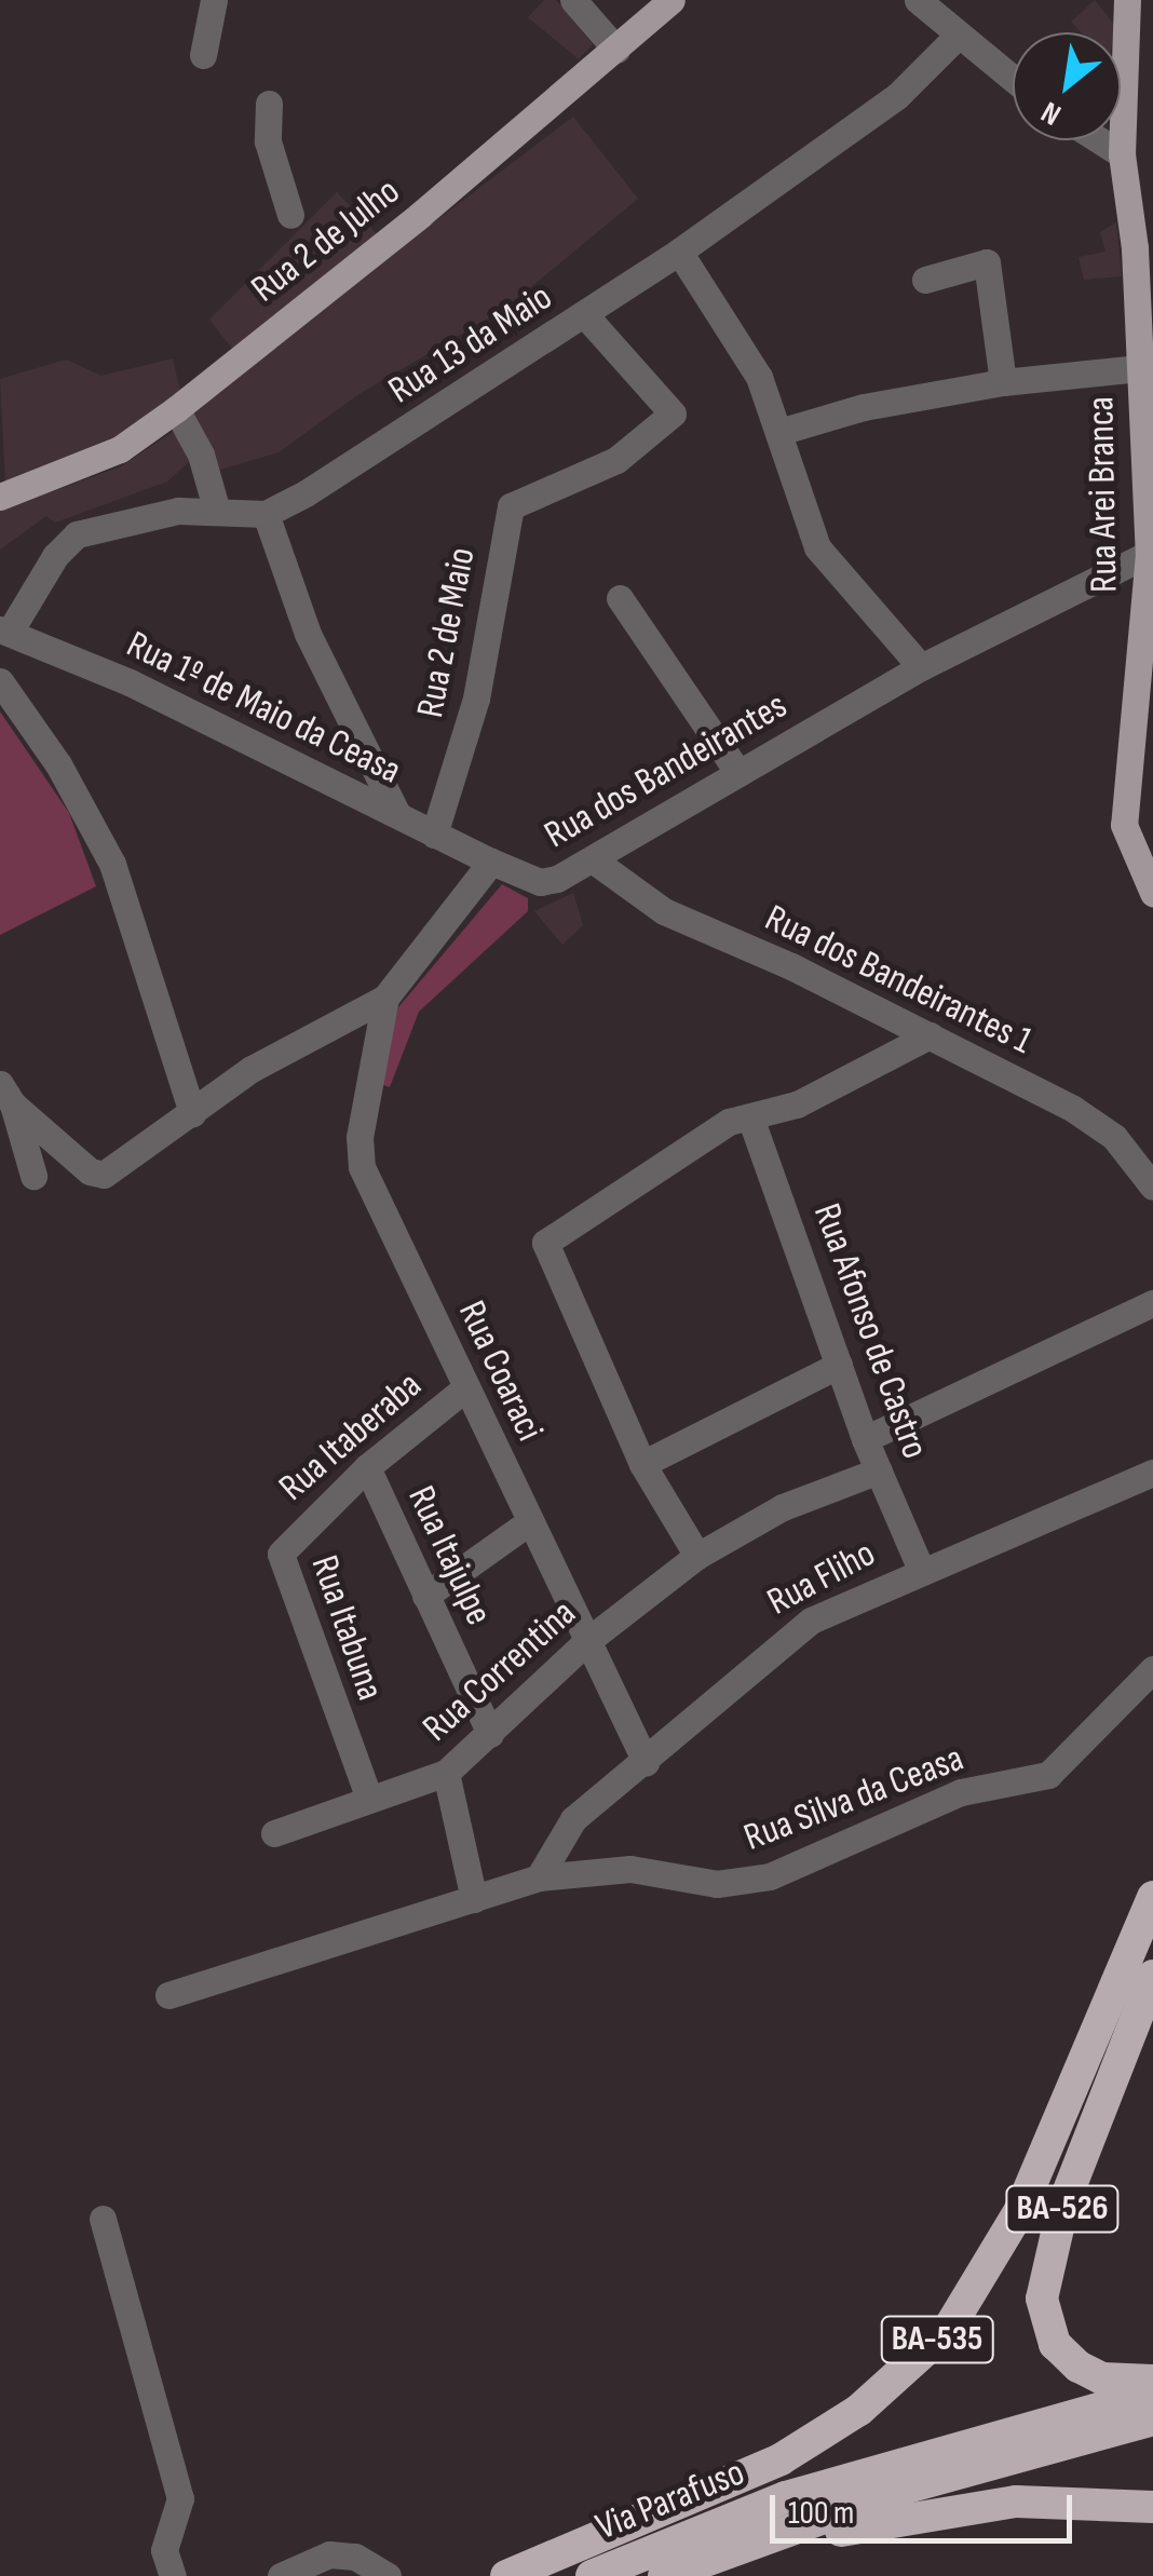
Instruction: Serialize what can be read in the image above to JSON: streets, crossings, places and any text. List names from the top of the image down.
{
  "streets": {
    "highway": ["BA-526", "BA-535", "Via Parafuso"],
    "main road": ["Rua 2 de Julho", "Rua Arei Branca"],
    "street": [
      "Rua 13 da Maio",
      "Rua 2 de Maio",
      "Rua 1º de Maio da Ceasa",
      "Rua dos Bandeirantes",
      "Rua dos Bandeirantes 1",
      "Rua Afonso de Castro",
      "Rua Coaraci",
      "Rua Itaberaba",
      "Rua Itajulpe",
      "Rua Fliho",
      "Rua Itabuna",
      "Rua Correntina",
      "Rua Silva da Ceasa"
    ]
  },
  "crossings": [
    ["Rua 13 da Maio", "Rua 2 de Maio"],
    ["Rua Arei Branca", "Rua dos Bandeirantes"],
    ["Rua 2 de Maio", "Rua 1º de Maio da Ceasa"],
    ["Rua 1º de Maio da Ceasa", "Rua dos Bandeirantes"],
    ["Rua dos Bandeirantes", "Rua dos Bandeirantes 1"],
    ["Rua Afonso de Castro", "Rua Fliho"],
    ["Rua Afonso de Castro", "Rua Correntina"],
    ["Rua Coaraci", "Rua Itaberaba"],
    ["Rua Coaraci", "Rua Fliho"],
    ["Rua Coaraci", "Rua Correntina"],
    ["Rua Itaberaba", "Rua Itajulpe"],
    ["Rua Itaberaba", "Rua Itabuna"],
    ["Rua Itajulpe", "Rua Correntina"],
    ["Rua Fliho", "Rua Silva da Ceasa"],
    ["Rua Itabuna", "Rua Correntina"]
  ],
  "scale_bar": "100 m",
  "north": "bottom left"
}
